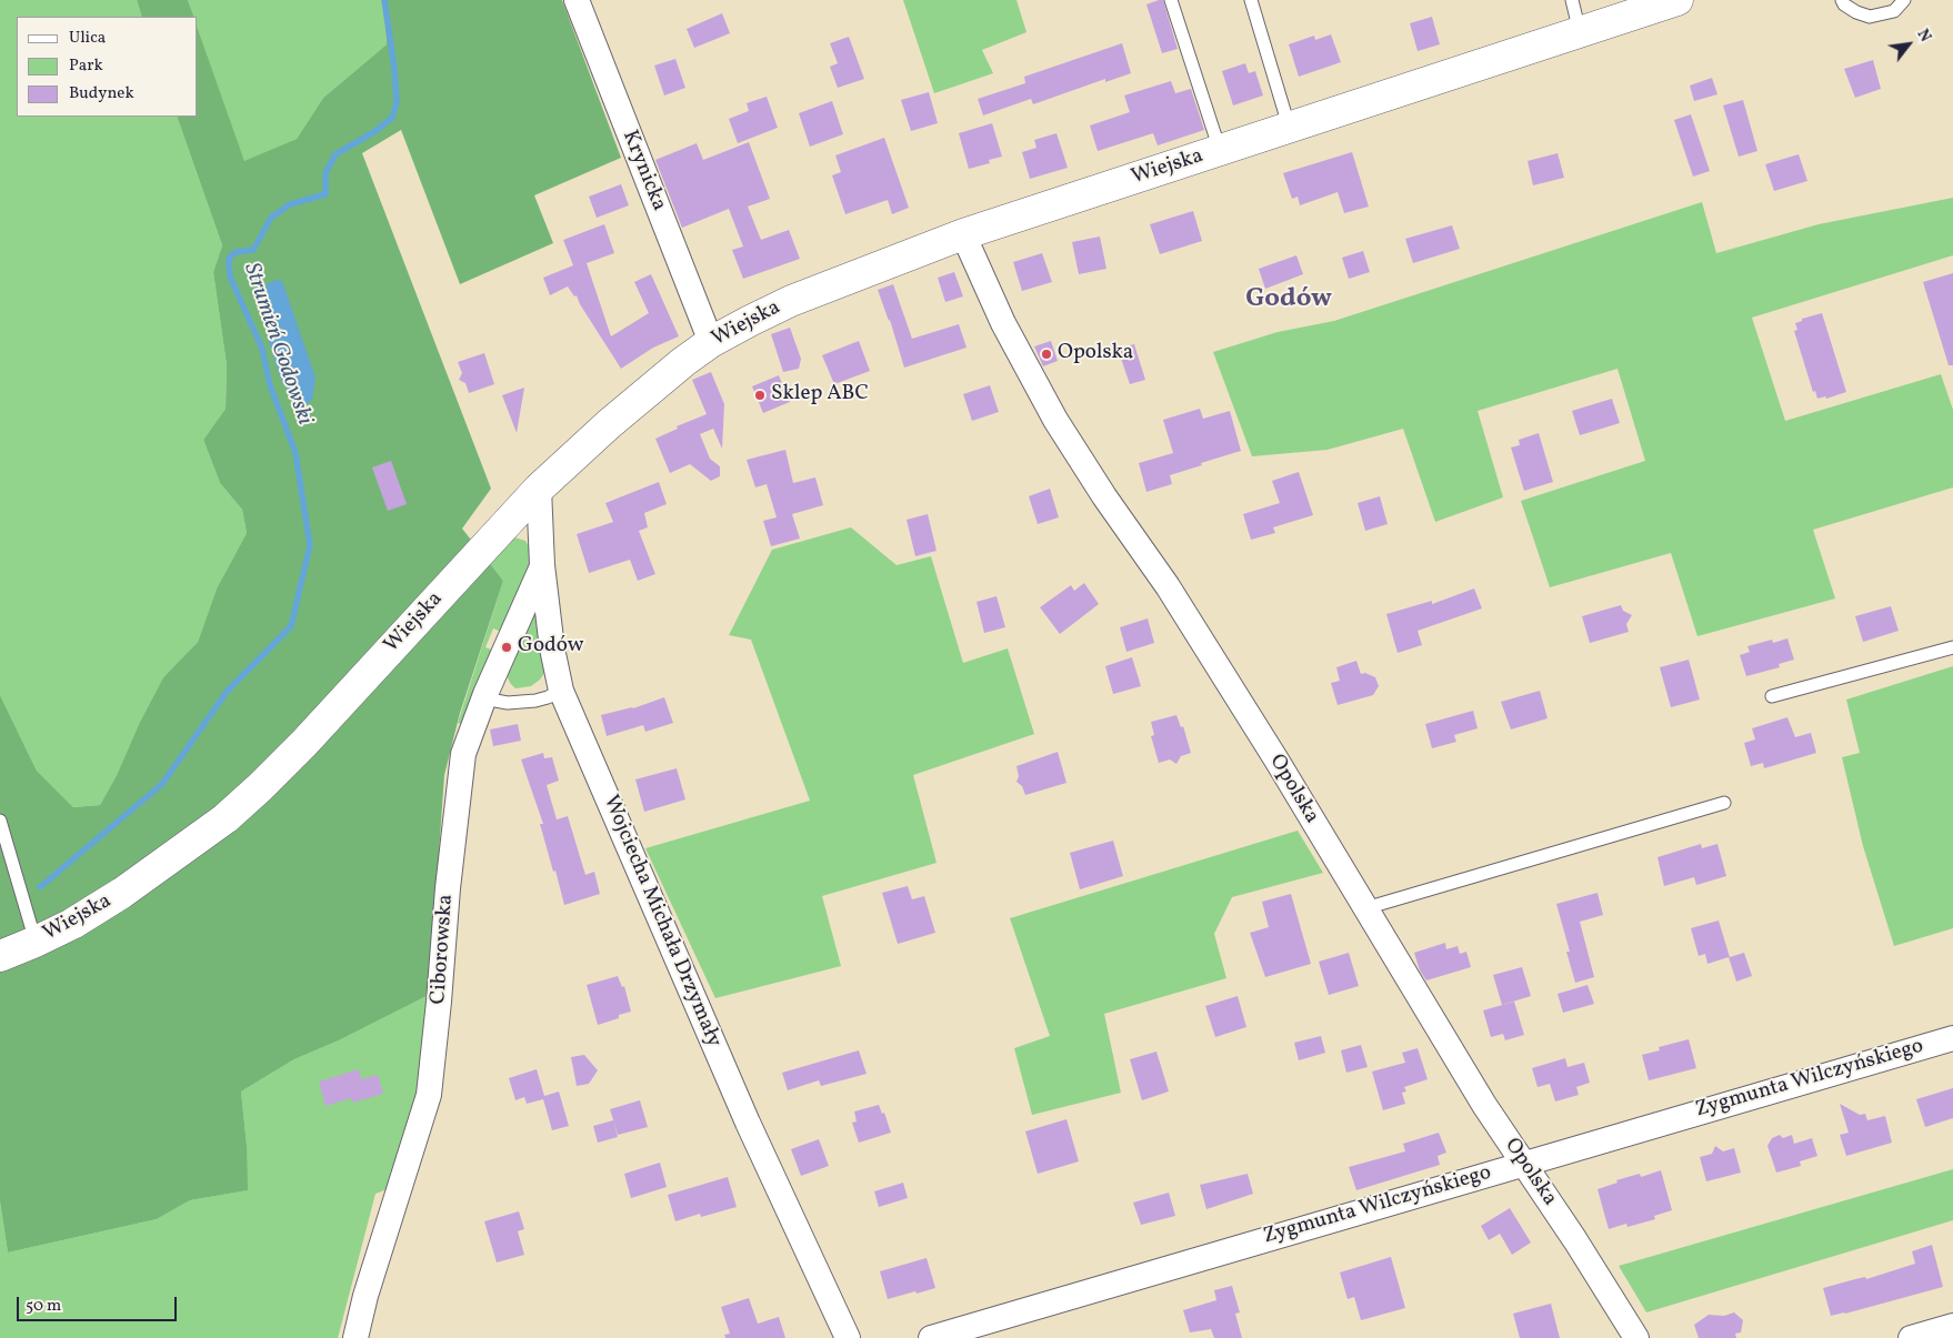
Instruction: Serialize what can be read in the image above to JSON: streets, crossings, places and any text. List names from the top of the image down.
{
  "streets": {
    "street": [
      "Wiejska",
      "Krynicka",
      "Opolska",
      "Wojciecha Michała Drzymały",
      "Ciborowska",
      "Zygmunta Wilczyńskiego"
    ]
  },
  "crossings": [
    ["Wiejska", "Krynicka"],
    ["Wiejska", "Opolska"],
    ["Wiejska", "Wojciecha Michała Drzymały"],
    ["Opolska", "Zygmunta Wilczyńskiego"],
    ["Wojciecha Michała Drzymały", "Ciborowska"]
  ],
  "districts": ["Godów"],
  "water": ["Strumień Godowski"],
  "places": ["Opolska", "Sklep ABC", "Godów"],
  "legend": ["Ulica", "Park", "Budynek"],
  "scale_bar": "50 m",
  "north": "top right"
}
